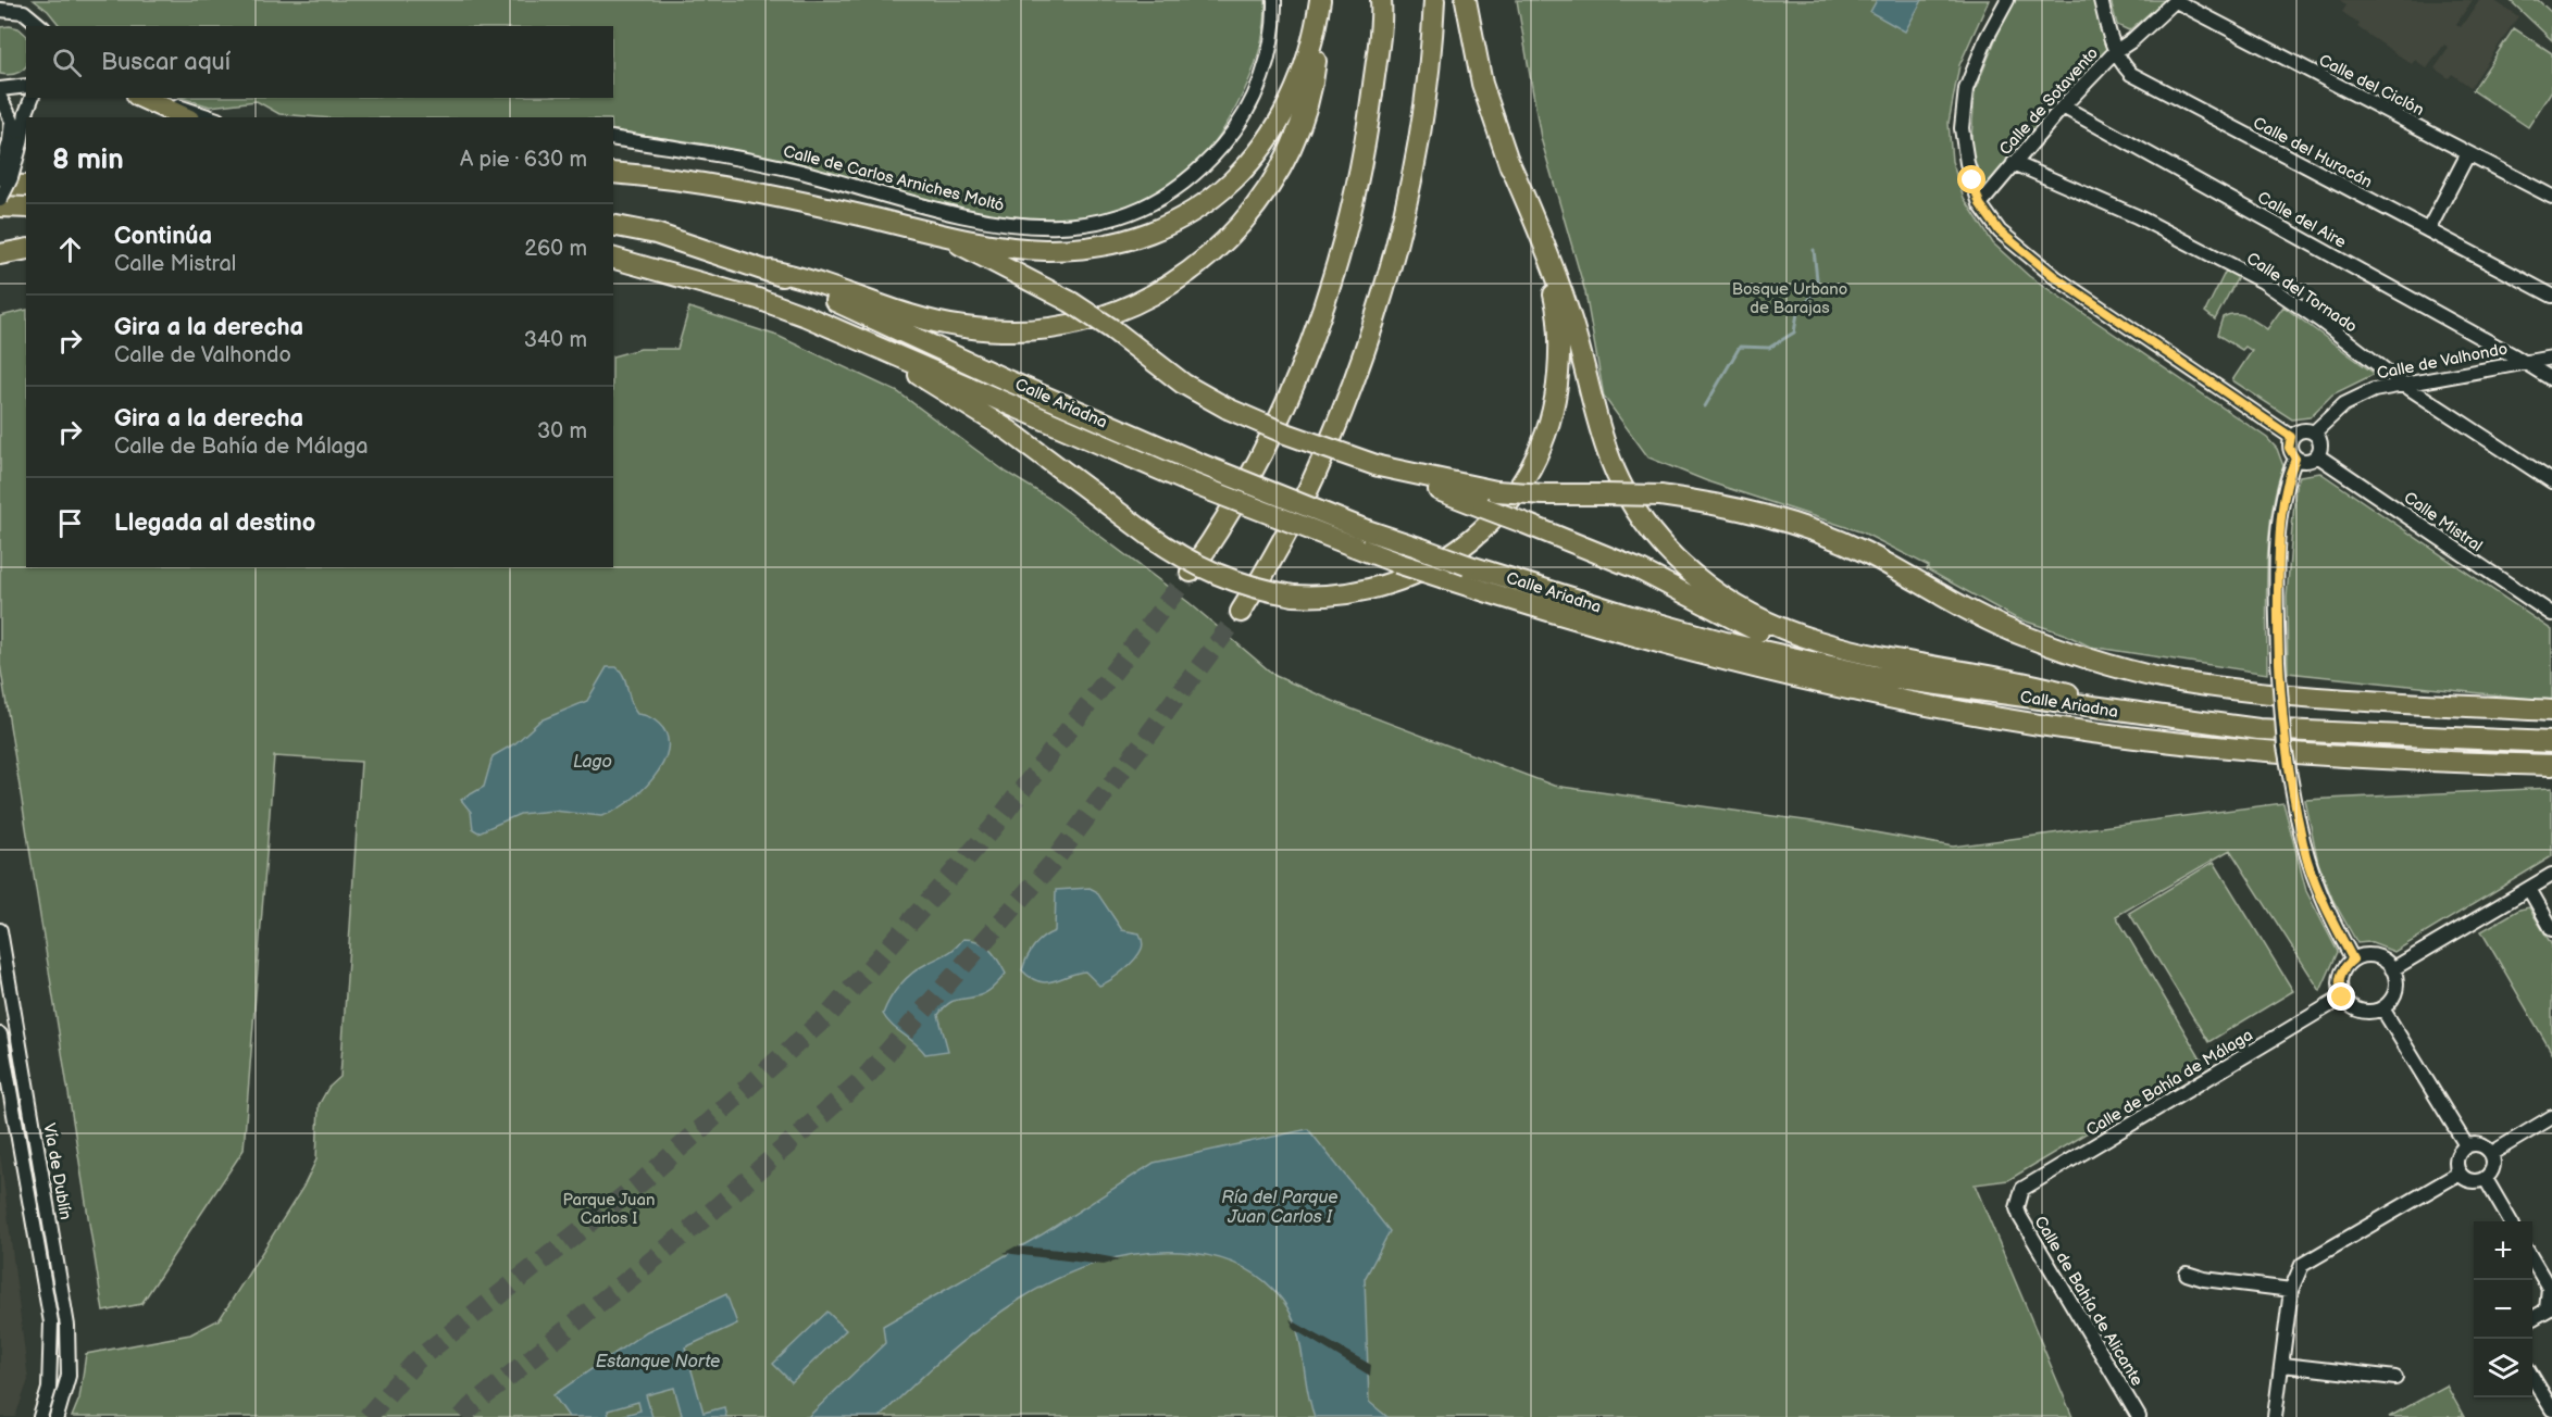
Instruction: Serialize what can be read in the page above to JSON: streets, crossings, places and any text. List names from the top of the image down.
{
  "streets": {
    "highway": ["Calle Ariadna"],
    "street": [
      "Calle del Ciclón",
      "Calle de Sotavento",
      "Calle del Huracán",
      "Calle de Carlos Arniches Moltó",
      "Calle del Aire",
      "Calle del Tornado",
      "Calle de Valhondo",
      "Calle Mistral",
      "Calle de Bahía de Málaga",
      "Vía de Dublín",
      "Calle de Bahía de Alicante"
    ]
  },
  "crossings": [
    ["Calle del Ciclón", "Calle de Sotavento"],
    ["Calle de Sotavento", "Calle del Huracán"],
    ["Calle de Sotavento", "Calle del Aire"],
    ["Calle de Sotavento", "Calle del Tornado"],
    ["Calle del Aire", "Calle de Valhondo"],
    ["Calle del Tornado", "Calle de Valhondo"],
    ["Calle de Valhondo", "Calle Mistral"],
    ["Calle de Bahía de Málaga", "Calle de Bahía de Alicante"]
  ],
  "water": ["Lago", "Ría del Parque Juan Carlos I", "Estanque Norte"],
  "parks": ["Bosque Urbano de Barajas", "Parque Juan Carlos I"],
  "page": {
    "search": "Buscar aquí",
    "heading": ["8 min", "A pie · 630 m"],
    "list": [
      ["Continúa", "Calle Mistral", "260 m"],
      ["Gira a la derecha", "Calle de Valhondo", "340 m"],
      ["Gira a la derecha", "Calle de Bahía de Málaga", "30 m"],
      "Llegada al destino"
    ],
    "map_buttons": ["+", "−"]
  }
}
